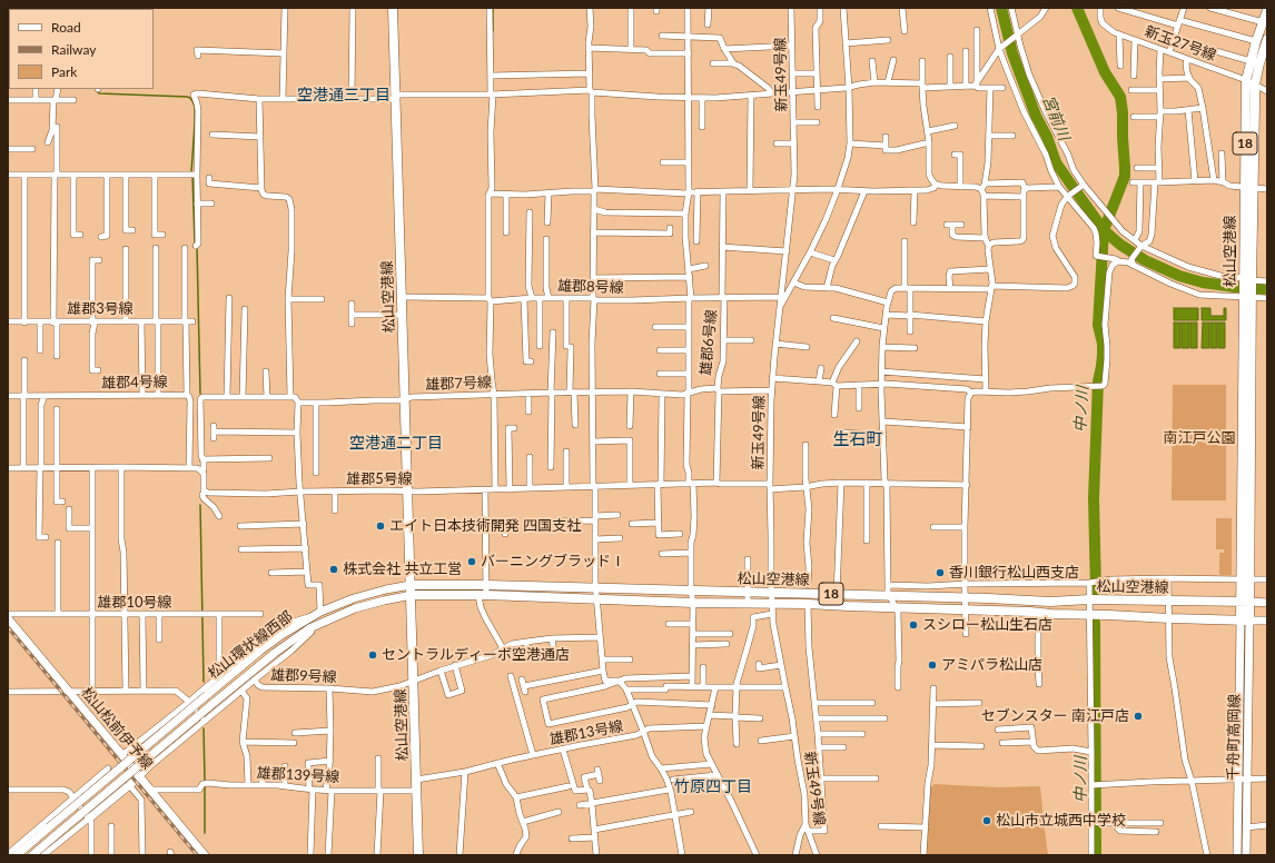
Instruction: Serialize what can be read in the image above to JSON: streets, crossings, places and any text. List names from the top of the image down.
{
  "streets": {
    "main road": ["18", "松山空港線"],
    "street": [
      "新玉27号線",
      "新玉49号線",
      "雄郡8号線",
      "雄郡3号線",
      "雄郡6号線",
      "雄郡4号線",
      "雄郡7号線",
      "雄郡5号線",
      "雄郡10号線",
      "松山環状線西部",
      "雄郡9号線",
      "松山松前伊予線",
      "雄郡13号線",
      "千舟町高岡線",
      "雄郡139号線"
    ]
  },
  "crossings": [
    ["新玉27号線", "松山空港線"],
    ["新玉49号線", "松山空港線"],
    ["新玉49号線", "雄郡8号線"],
    ["新玉49号線", "雄郡7号線"],
    ["新玉49号線", "雄郡5号線"],
    ["松山空港線", "雄郡8号線"],
    ["松山空港線", "雄郡7号線"],
    ["松山空港線", "雄郡5号線"],
    ["松山空港線", "松山環状線西部"],
    ["松山空港線", "雄郡9号線"],
    ["松山空港線", "雄郡13号線"],
    ["松山空港線", "千舟町高岡線"],
    ["松山空港線", "雄郡139号線"],
    ["雄郡8号線", "雄郡6号線"],
    ["雄郡6号線", "雄郡7号線"],
    ["雄郡6号線", "雄郡5号線"],
    ["雄郡10号線", "松山松前伊予線"],
    ["雄郡9号線", "松山松前伊予線"],
    ["雄郡9号線", "雄郡139号線"]
  ],
  "districts": [
    "空港通三丁目",
    "生石町",
    "空港通二丁目",
    "竹原四丁目"
  ],
  "water": ["宮前川", "中ノ川"],
  "parks": ["南江戸公園"],
  "places": [
    "エイト日本技術開発 四国支社",
    "バーニングブラッドⅠ",
    "株式会社 共立工営",
    "香川銀行松山西支店",
    "スシロー松山生石店",
    "セントラルディーボ空港通店",
    "アミパラ松山店",
    "セブンスター 南江戸店",
    "松山市立城西中学校"
  ],
  "legend": ["Road", "Railway", "Park"]
}
